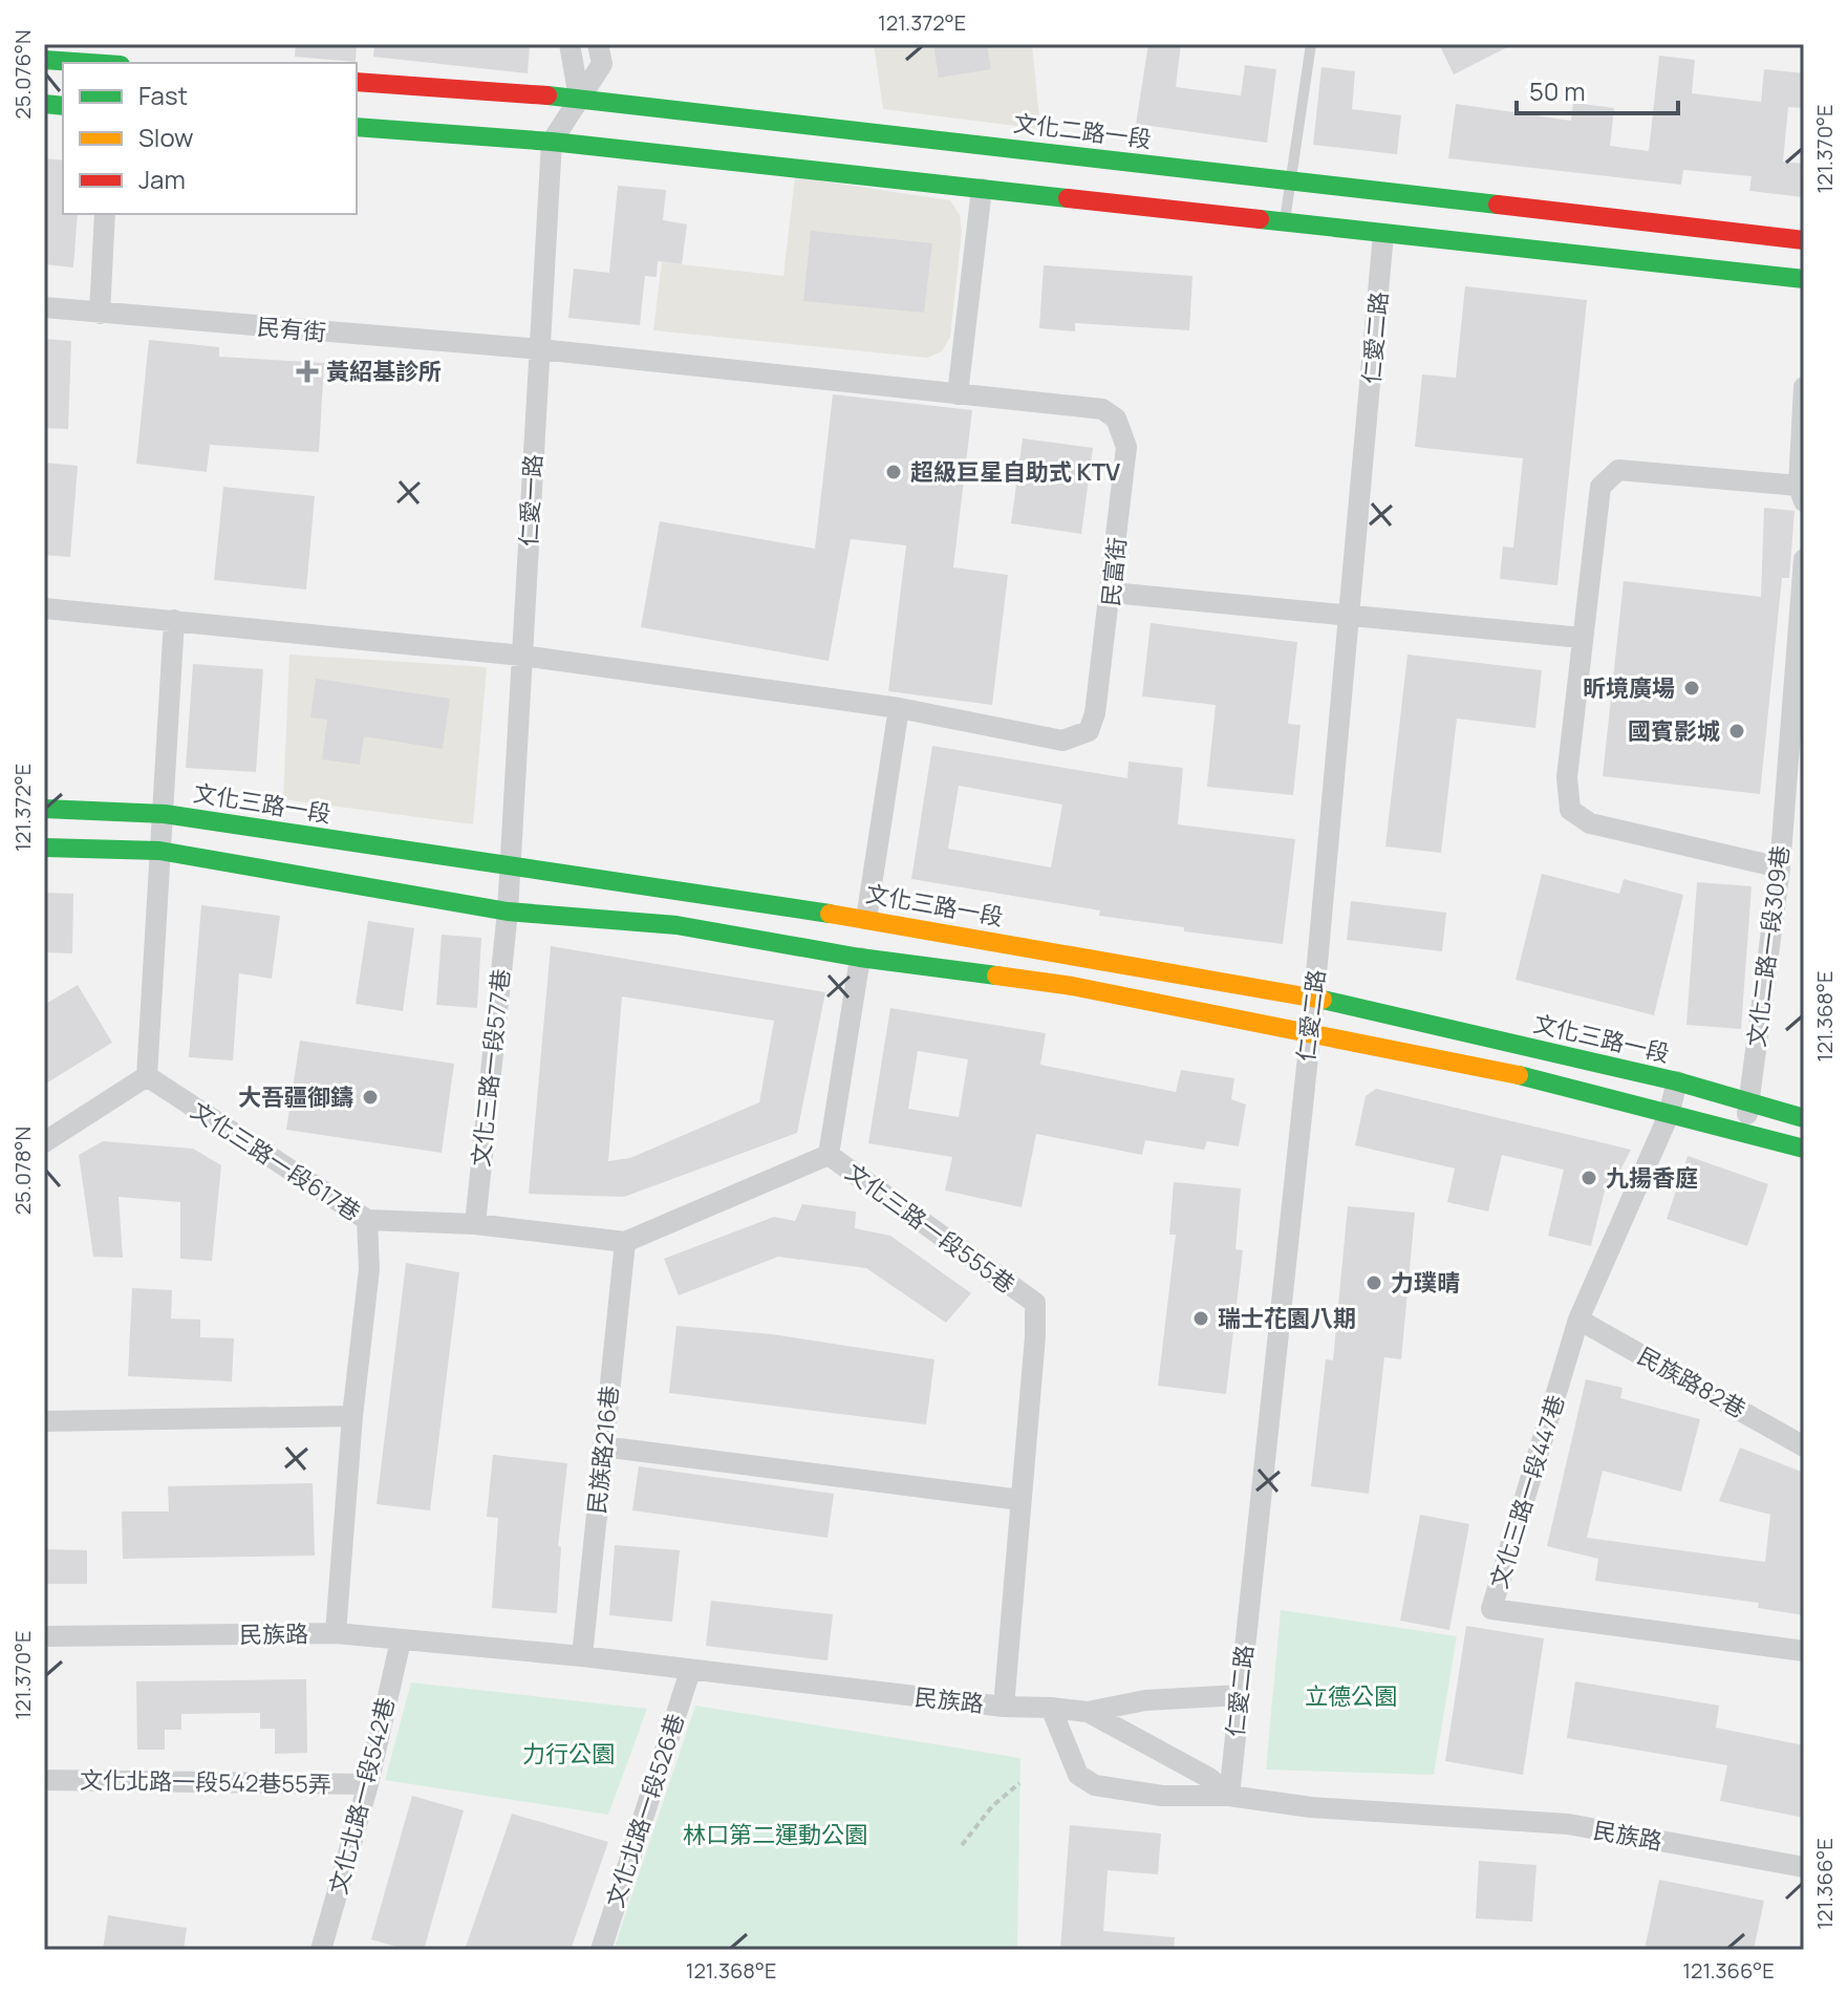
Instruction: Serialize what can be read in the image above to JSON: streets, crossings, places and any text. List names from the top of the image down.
{
  "streets": {
    "street": [
      "文化二路一段",
      "民有街",
      "仁愛二路",
      "仁愛一路",
      "民富街",
      "文化三路一段",
      "文化二路一段309巷",
      "文化三路一段577巷",
      "文化三路一段617巷",
      "文化三路一段555巷",
      "民族路82巷",
      "民族路216巷",
      "文化三路一段447巷",
      "民族路",
      "文化北路一段542巷55弄",
      "文化北路一段542巷",
      "文化北路一段526巷"
    ]
  },
  "crossings": [
    ["文化二路一段", "仁愛一路"],
    ["民有街", "仁愛一路"],
    ["民有街", "民富街"],
    ["仁愛二路", "文化三路一段"],
    ["仁愛二路", "民族路"],
    ["仁愛一路", "民富街"],
    ["仁愛一路", "文化三路一段"],
    ["仁愛一路", "文化三路一段577巷"],
    ["文化三路一段", "文化二路一段309巷"],
    ["文化三路一段", "文化三路一段447巷"],
    ["文化三路一段617巷", "民族路"],
    ["文化三路一段555巷", "民族路216巷"],
    ["文化三路一段555巷", "民族路"],
    ["民族路82巷", "文化三路一段447巷"],
    ["民族路216巷", "民族路"],
    ["民族路", "文化北路一段542巷"],
    ["民族路", "文化北路一段526巷"],
    ["文化北路一段542巷55弄", "文化北路一段542巷"]
  ],
  "parks": ["立德公園", "力行公園", "林口第二運動公園"],
  "places": {
    "health": ["黃紹基診所"],
    "other": [
      "超級巨星自助式 KTV",
      "昕境廣場",
      "國賓影城",
      "大吾疆御鑄",
      "九揚香庭",
      "力璞晴",
      "瑞士花園八期"
    ]
  },
  "legend": ["Fast", "Slow", "Jam"],
  "scale_bar": "50 m",
  "coordinates": [
    "121.372°E",
    "25.076°N",
    "121.370°E",
    "121.368°E",
    "25.078°N",
    "121.366°E"
  ]
}
